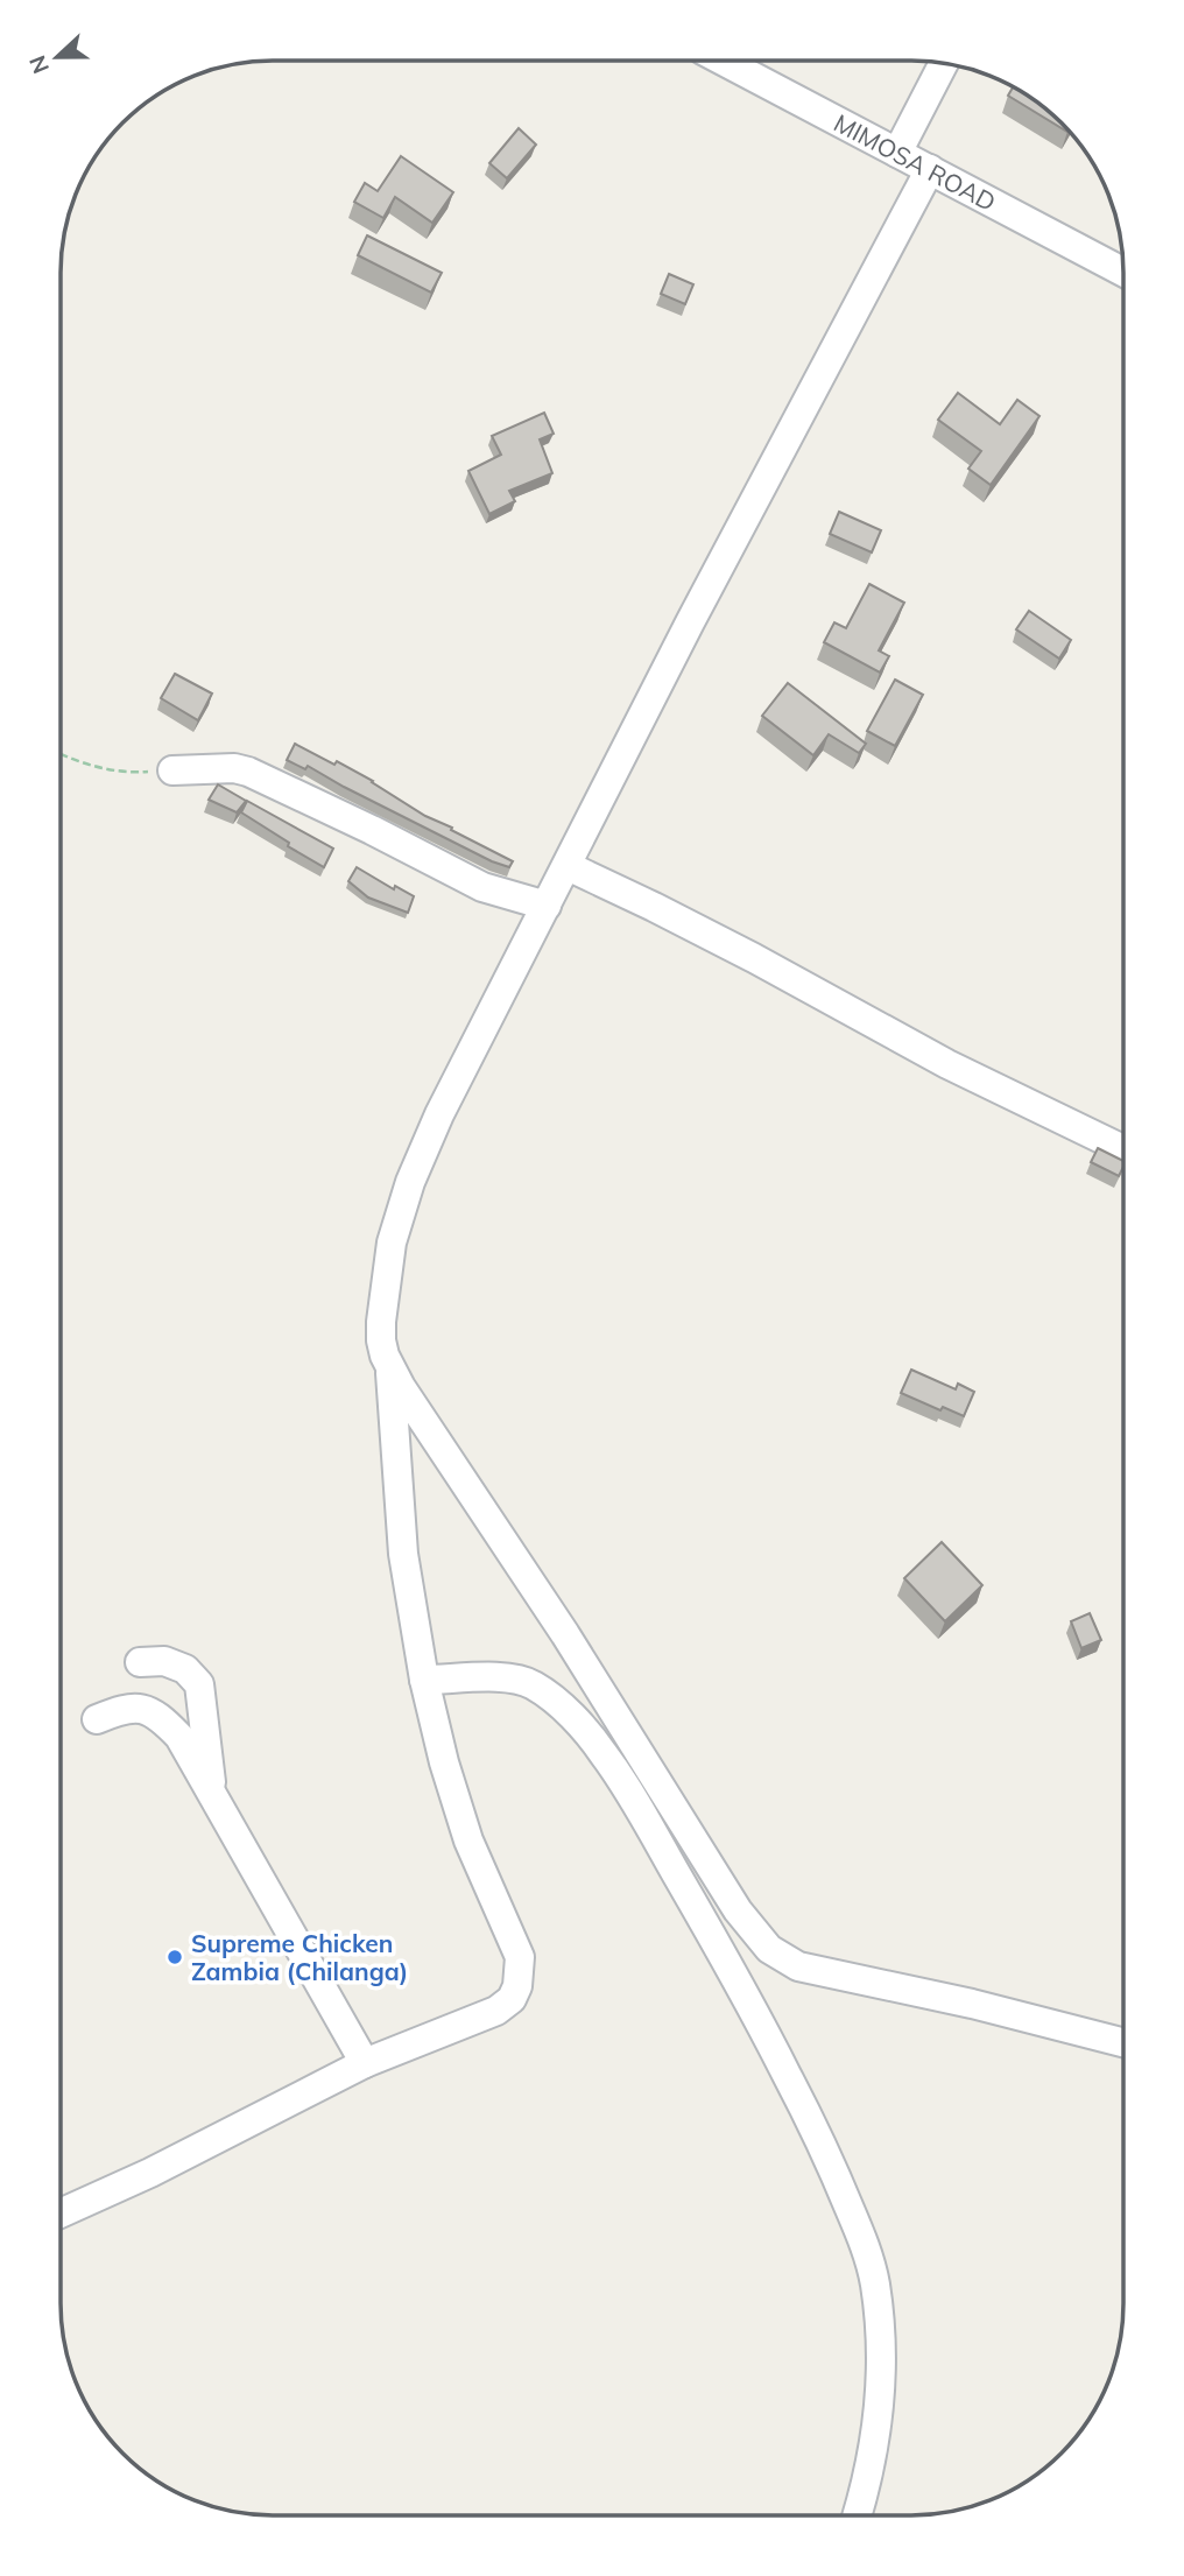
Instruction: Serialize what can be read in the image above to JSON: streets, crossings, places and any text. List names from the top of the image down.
{
  "streets": {
    "street": ["MIMOSA ROAD"]
  },
  "places": ["Supreme Chicken Zambia (Chilanga)"],
  "north": "left"
}
